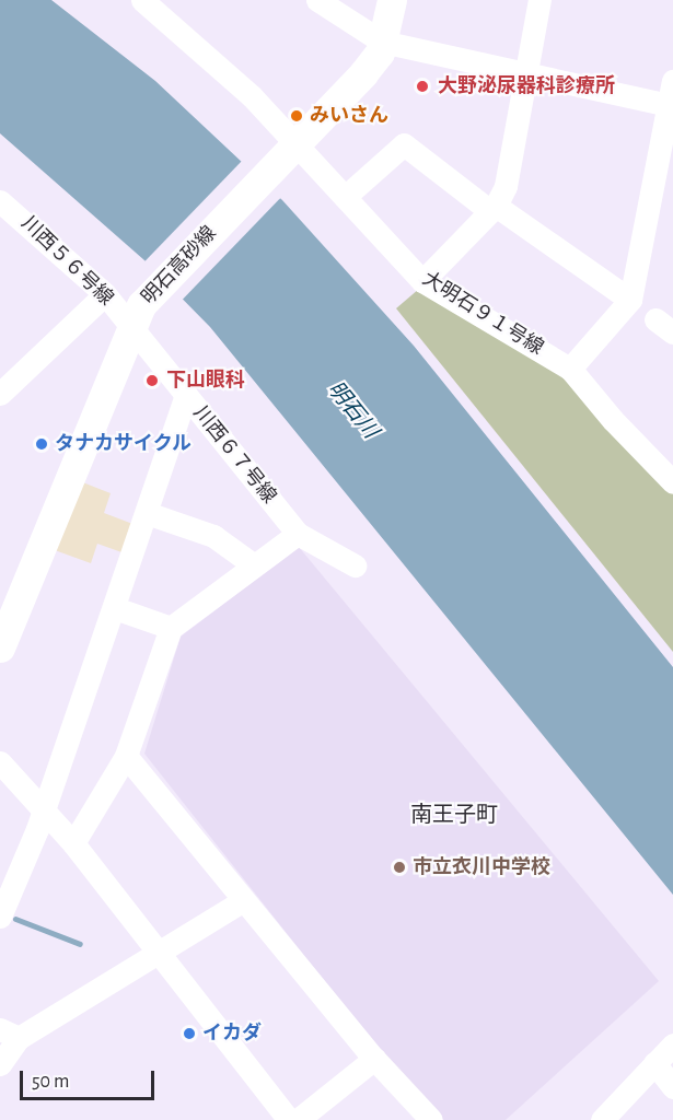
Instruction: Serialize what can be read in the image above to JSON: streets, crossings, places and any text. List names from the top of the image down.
{
  "streets": {
    "main road": ["明石高砂線"],
    "street": ["川西５６号線", "大明石９１号線", "川西６７号線"]
  },
  "crossings": [
    ["川西５６号線", "明石高砂線"],
    ["川西５６号線", "川西６７号線"],
    ["明石高砂線", "大明石９１号線"],
    ["明石高砂線", "川西６７号線"]
  ],
  "districts": ["南王子町"],
  "water": ["明石川"],
  "places": [
    "大野泌尿器科診療所",
    "みいさん",
    "下山眼科",
    "タナカサイクル",
    "市立衣川中学校",
    "イカダ"
  ],
  "scale_bar": "50 m"
}
